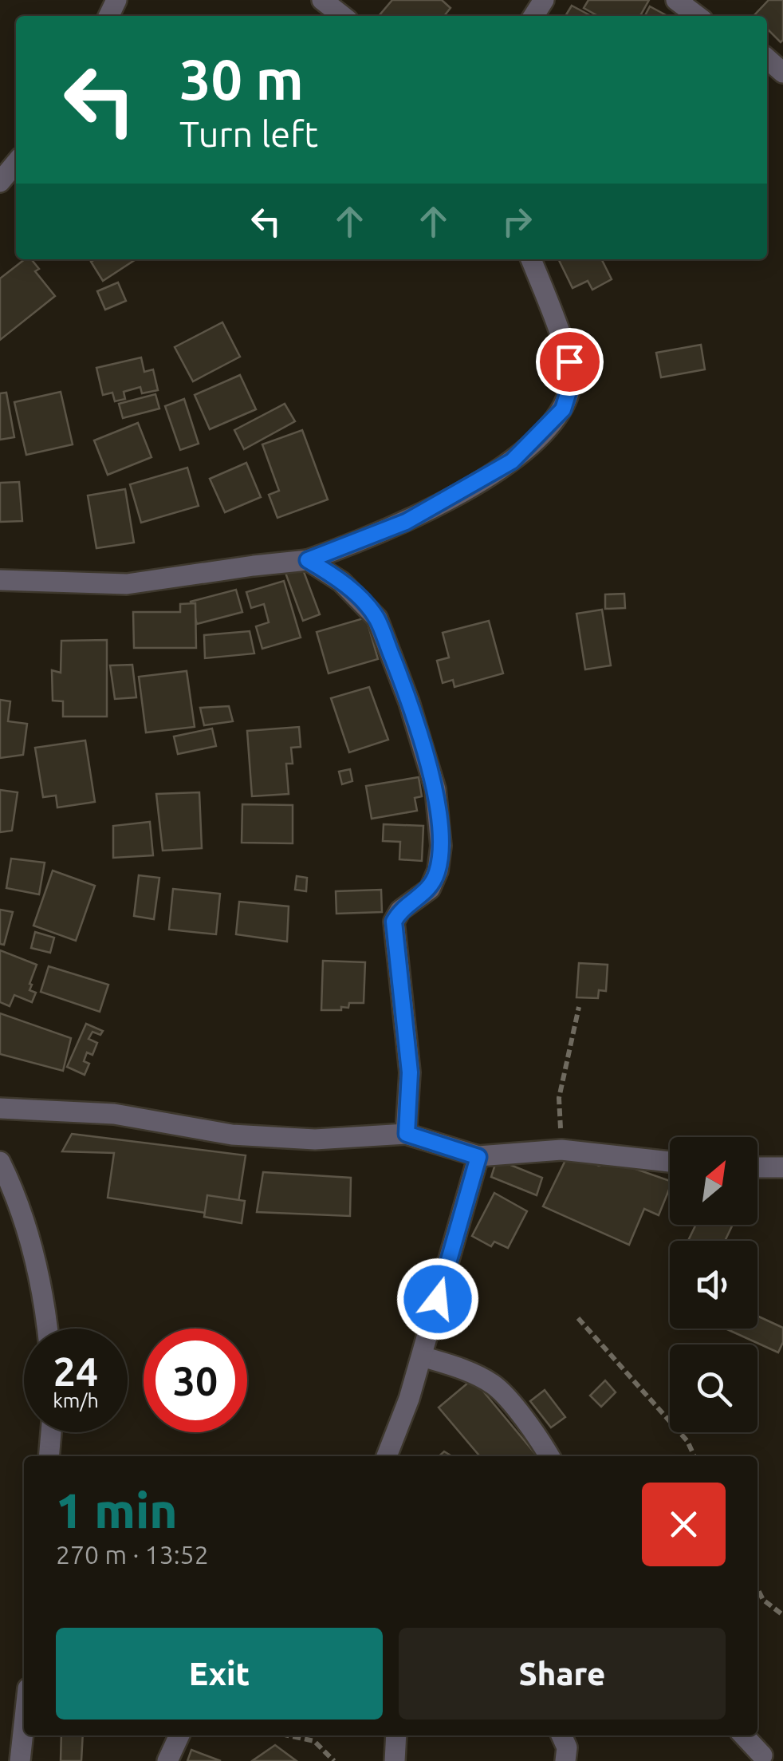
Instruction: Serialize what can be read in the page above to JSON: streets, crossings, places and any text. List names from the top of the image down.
{
  "north": "top right",
  "page": {
    "turn": ["30 m", "Turn left"],
    "speed": "24 km/h",
    "limit": "30",
    "heading": ["1 min", "270 m · 13:52"],
    "buttons": ["Exit", "Share"]
  }
}
